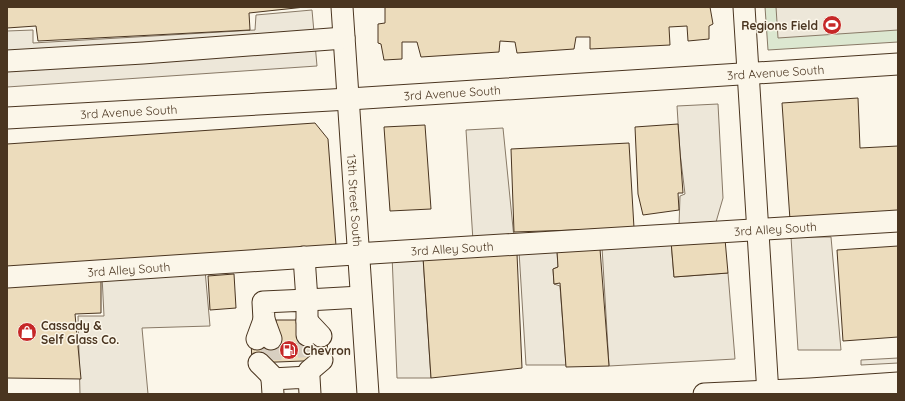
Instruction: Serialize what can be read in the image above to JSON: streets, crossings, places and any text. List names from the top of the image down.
{
  "streets": {
    "street": ["3rd Avenue South", "13th Street South", "3rd Alley South"]
  },
  "crossings": [
    ["3rd Avenue South", "13th Street South"],
    ["13th Street South", "3rd Alley South"]
  ],
  "places": {
    "sports": ["Regions Field"],
    "shop": ["Cassady & Self Glass Co."],
    "fuel station": ["Chevron"]
  }
}
